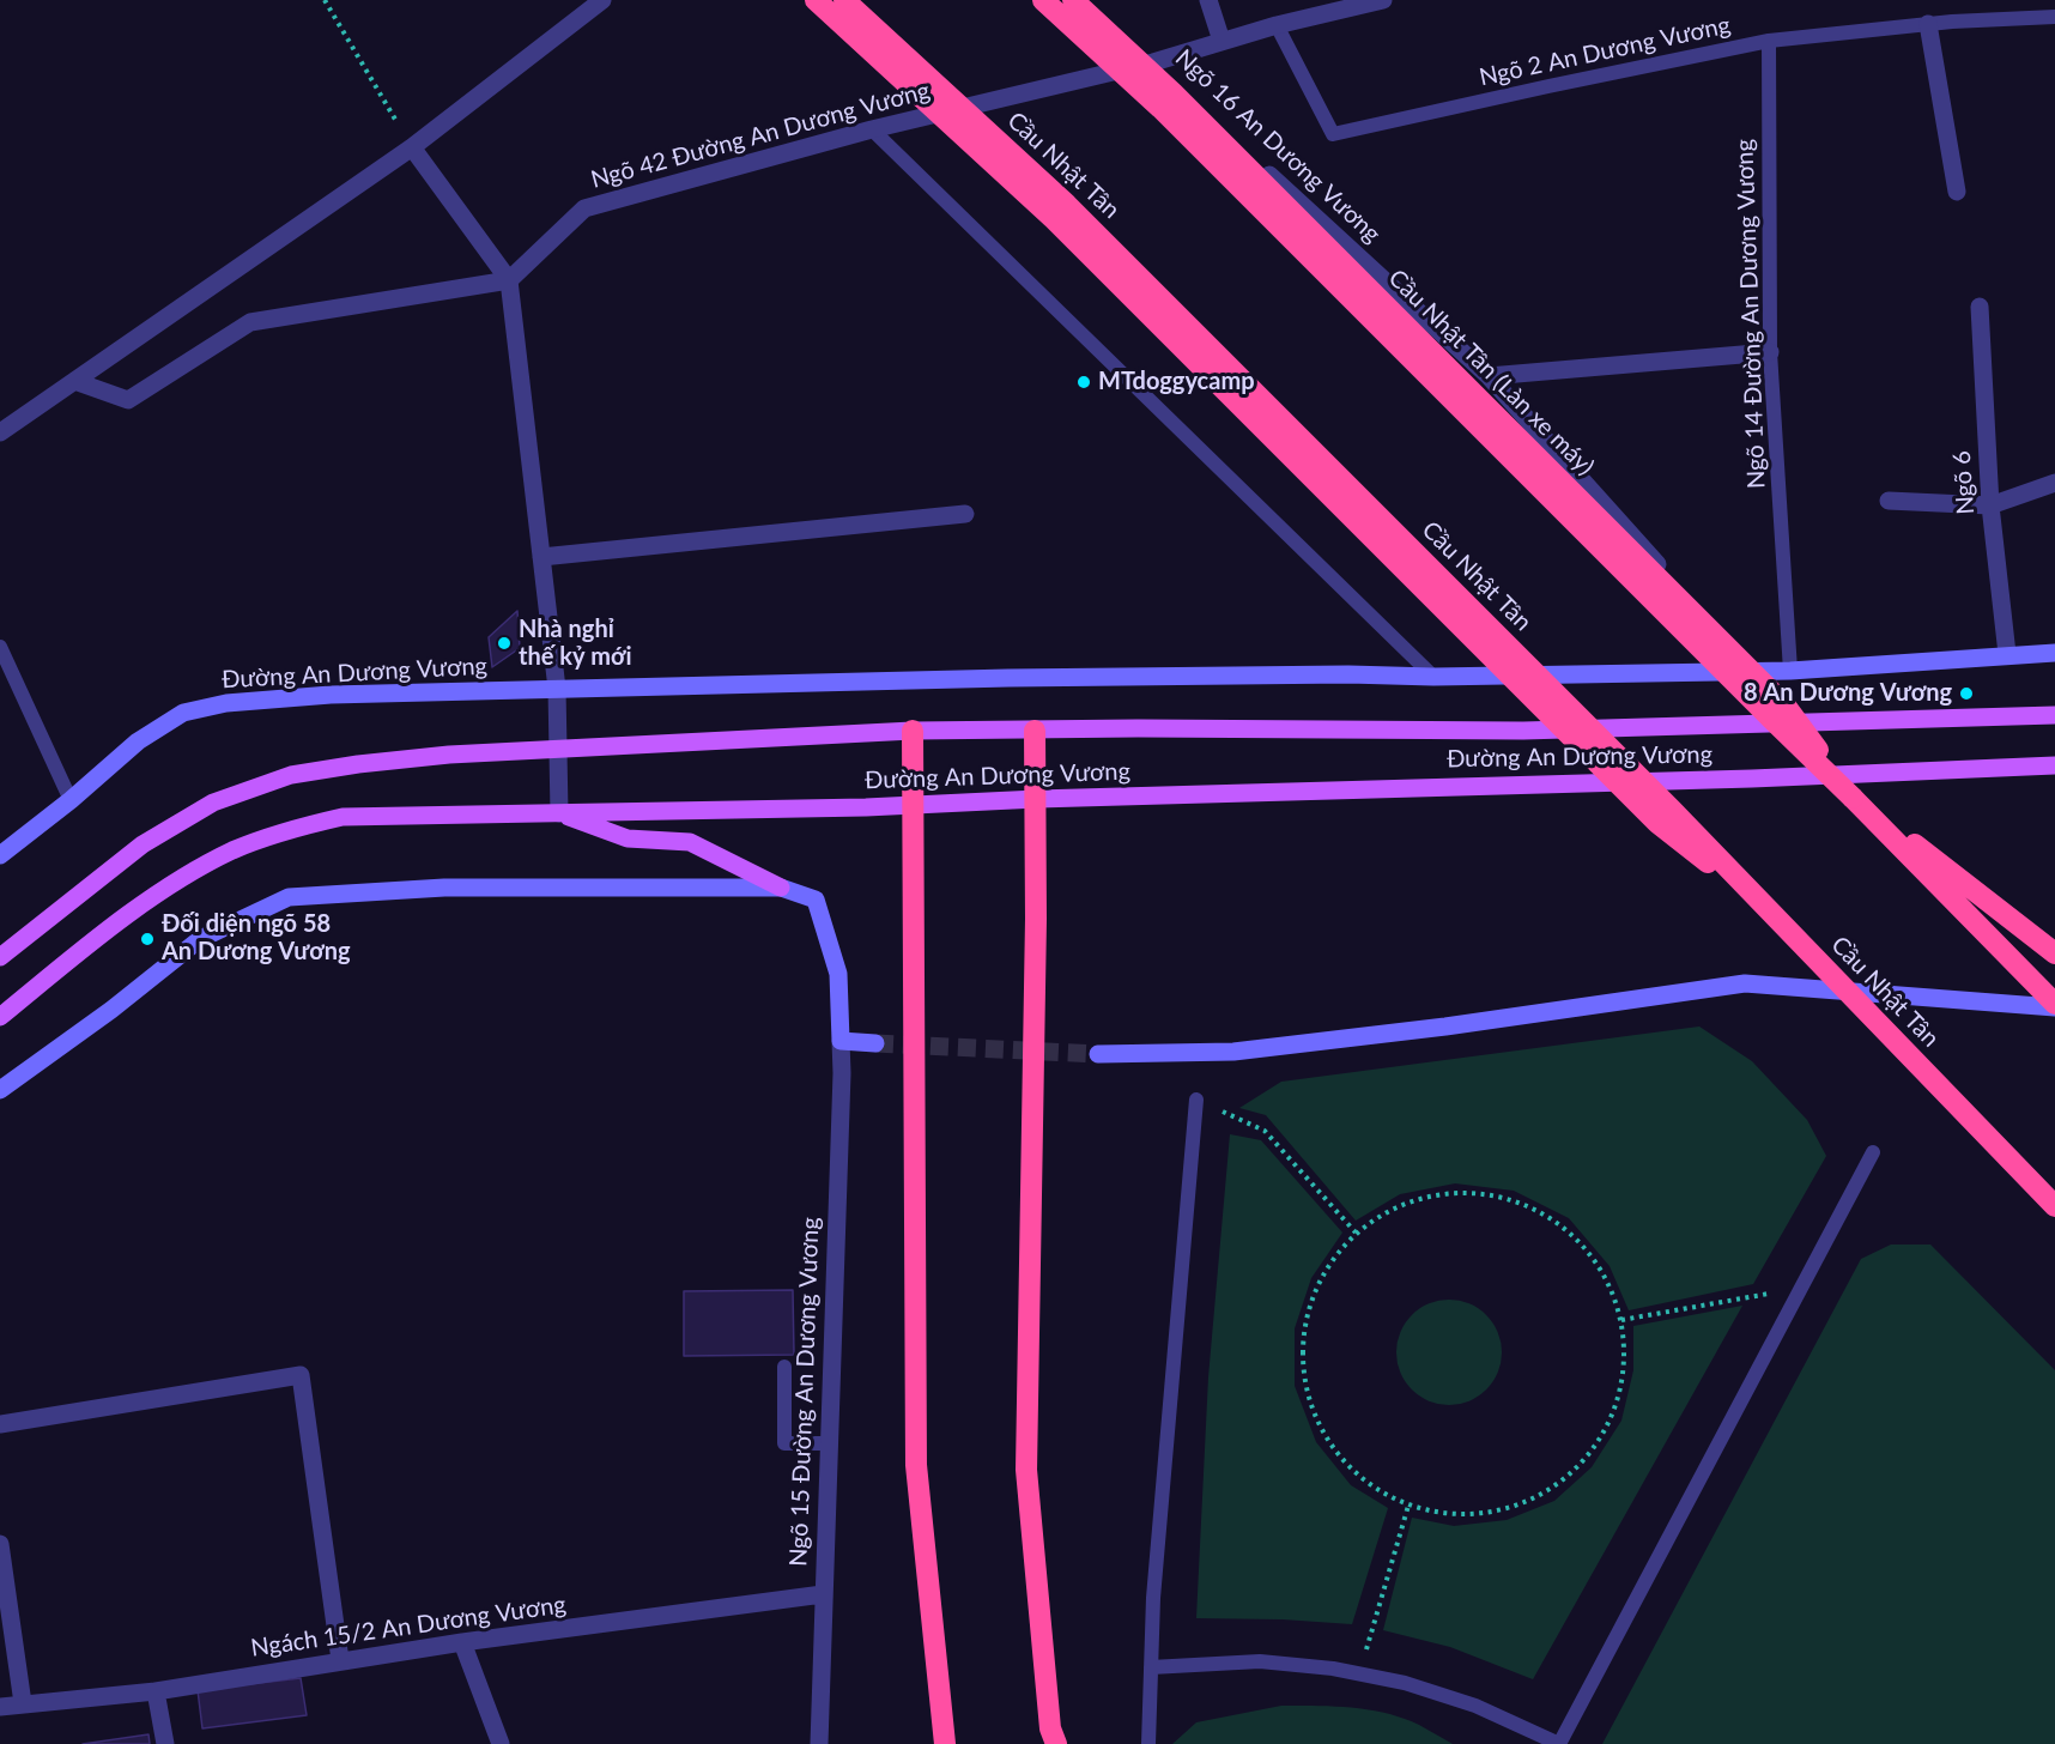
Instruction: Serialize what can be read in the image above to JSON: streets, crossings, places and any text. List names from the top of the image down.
{
  "streets": {
    "highway": ["Cầu Nhật Tân", "Cầu Nhật Tân (Làn xe máy)"],
    "main road": ["Đường An Dương Vương"],
    "street": [
      "Ngõ 42 Đường An Dương Vương",
      "Ngõ 16 An Dương Vương",
      "Ngõ 6",
      "Ngõ 15 Đường An Dương Vương",
      "Ngách 15/2 An Dương Vương"
    ],
    "lane": ["Ngõ 2 An Dương Vương", "Ngõ 14 Đường An Dương Vương"]
  },
  "crossings": [
    ["Ngõ 2 An Dương Vương", "Ngõ 42 Đường An Dương Vương"],
    ["Ngõ 2 An Dương Vương", "Ngõ 14 Đường An Dương Vương"],
    ["Ngõ 42 Đường An Dương Vương", "Ngõ 16 An Dương Vương"],
    ["Ngõ 16 An Dương Vương", "Đường An Dương Vương"],
    ["Ngõ 14 Đường An Dương Vương", "Đường An Dương Vương"],
    ["Ngõ 6", "Đường An Dương Vương"],
    ["Ngõ 15 Đường An Dương Vương", "Ngách 15/2 An Dương Vương"]
  ],
  "places": [
    "MTdoggycamp",
    "Nhà nghỉ thế kỷ mới",
    "8 An Dương Vương",
    "Đối diện ngõ 58 An Dương Vương"
  ]
}
